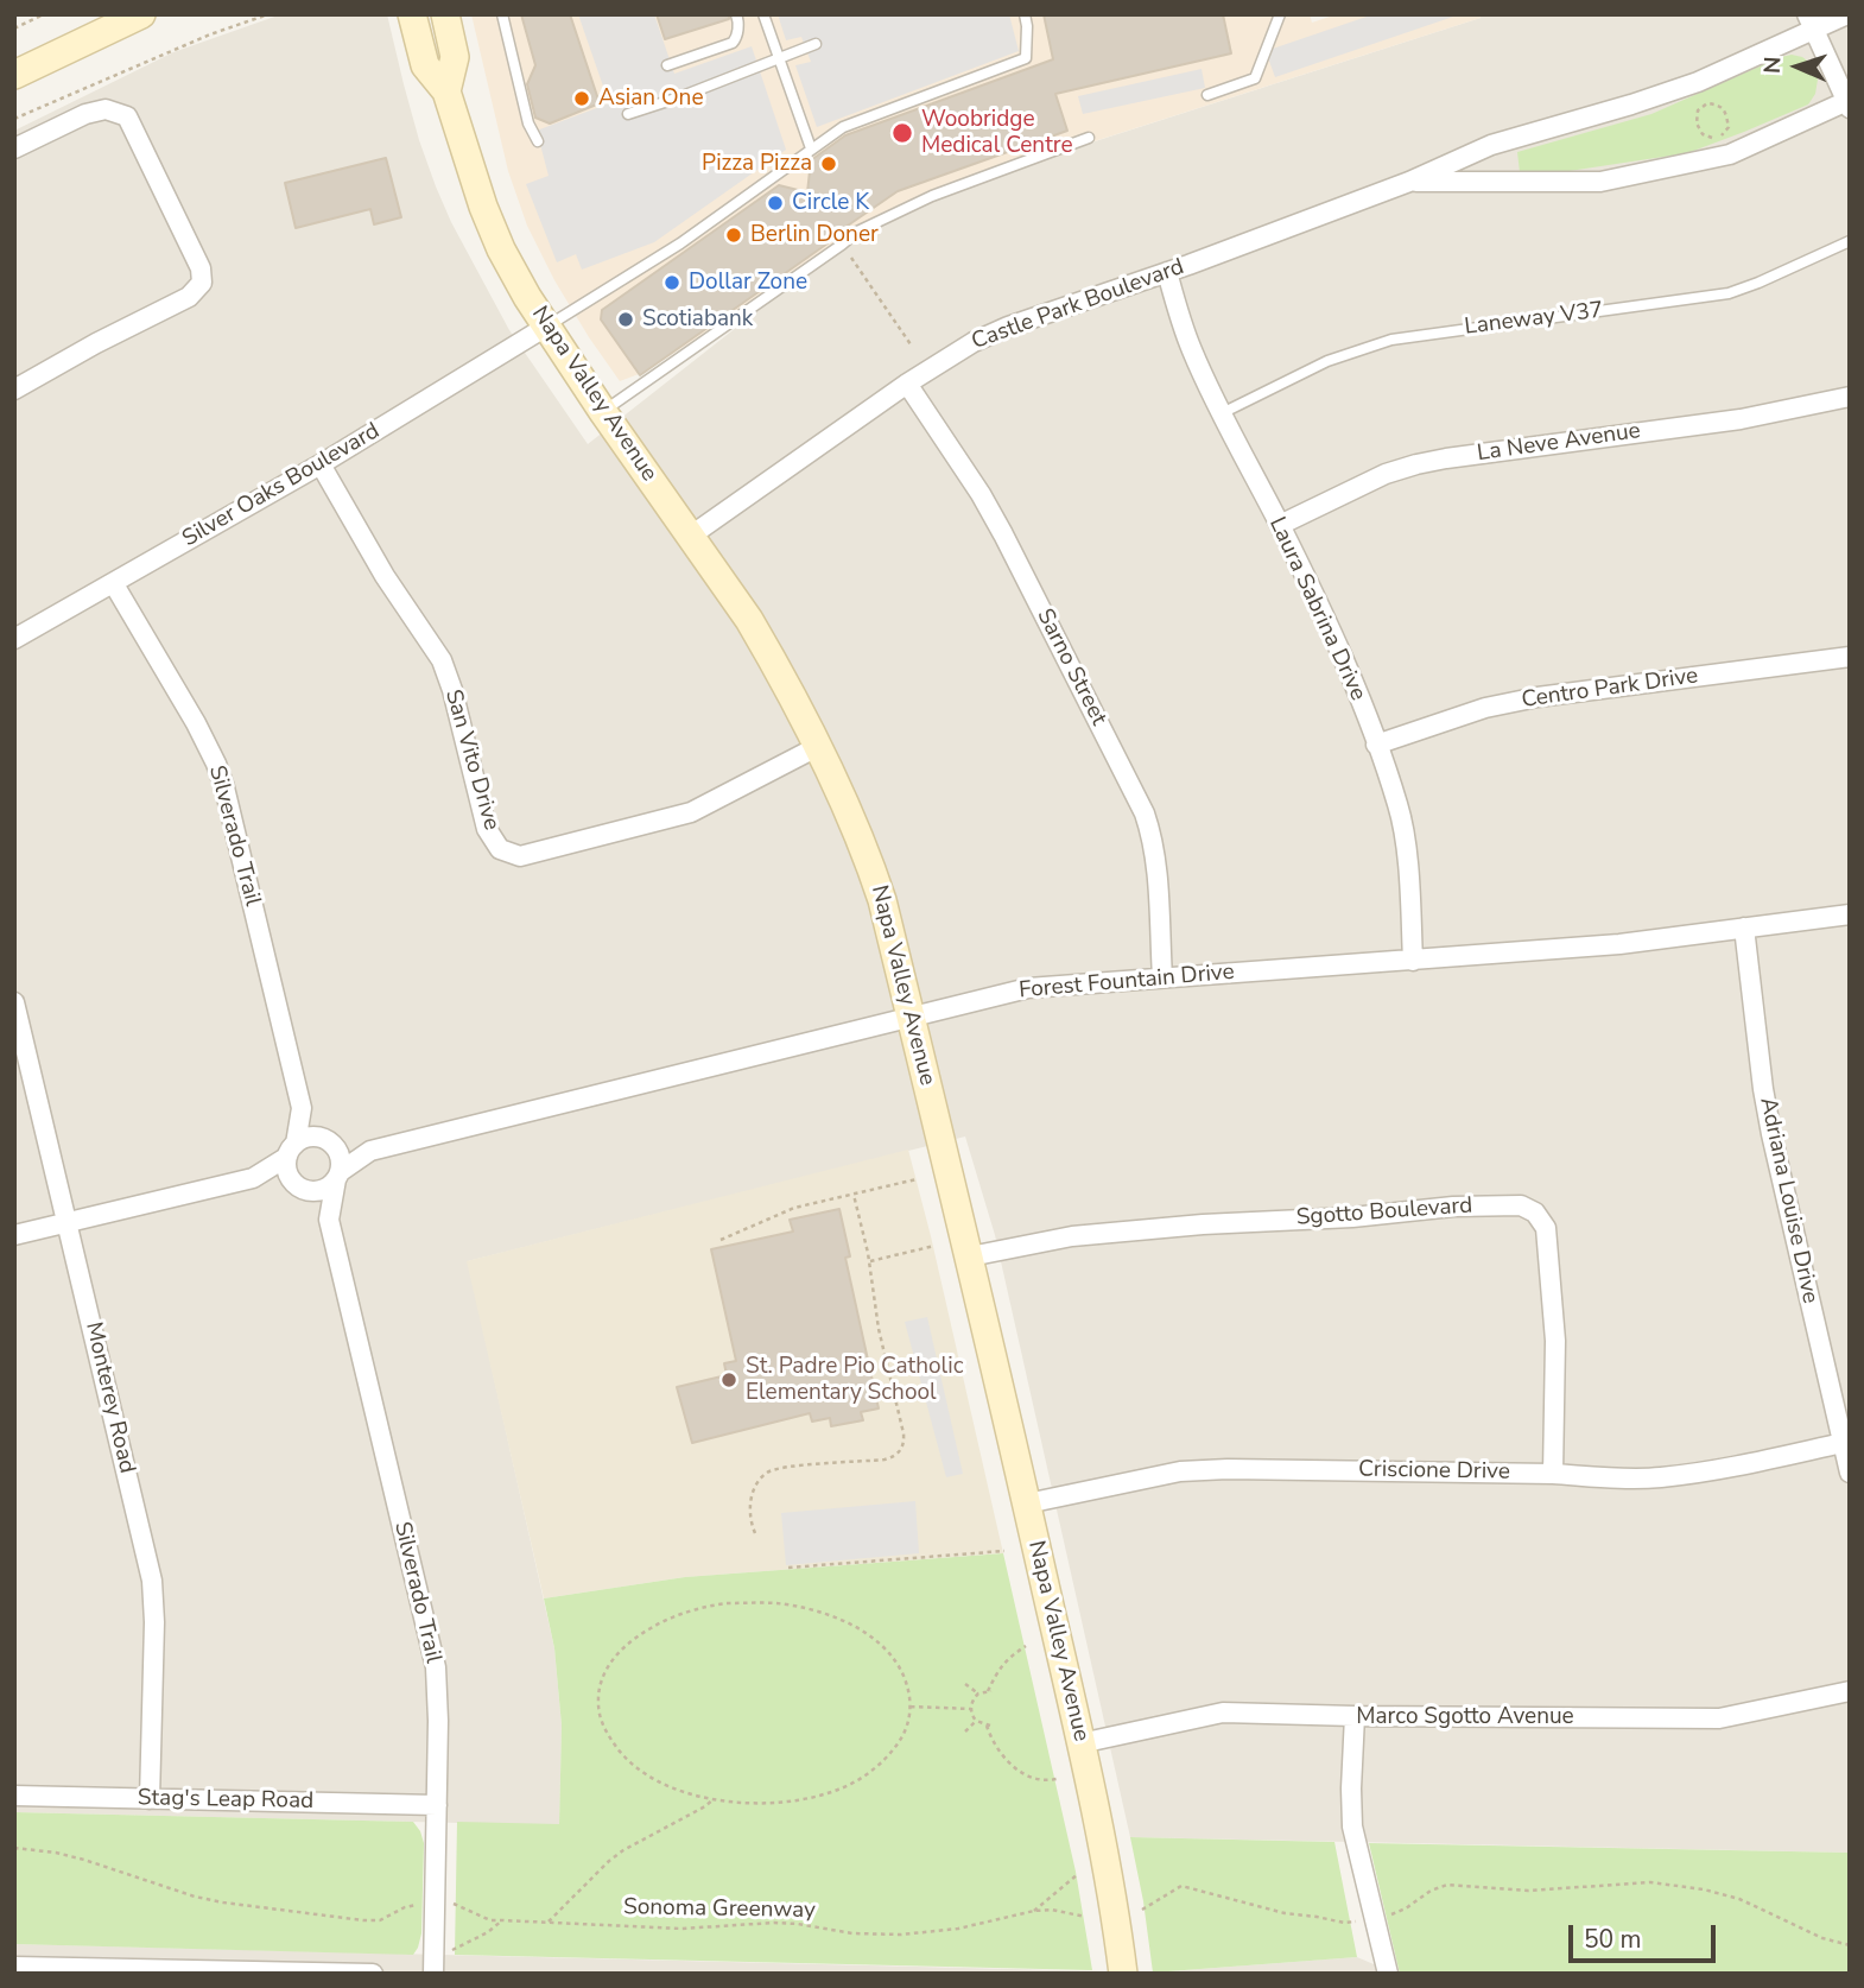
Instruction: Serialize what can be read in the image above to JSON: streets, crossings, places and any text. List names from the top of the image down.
{
  "streets": {
    "street": [
      "Castle Park Boulevard",
      "Napa Valley Avenue",
      "La Neve Avenue",
      "Silver Oaks Boulevard",
      "Laura Sabrina Drive",
      "Sarno Street",
      "Centro Park Drive",
      "San Vito Drive",
      "Silverado Trail",
      "Forest Fountain Drive",
      "Adriana Louise Drive",
      "Sgotto Boulevard",
      "Monterey Road",
      "Criscione Drive",
      "Marco Sgotto Avenue",
      "Stag's Leap Road"
    ],
    "lane": ["Laneway V37"],
    "path": ["Sonoma Greenway"]
  },
  "crossings": [
    ["Castle Park Boulevard", "Napa Valley Avenue"],
    ["Castle Park Boulevard", "Laura Sabrina Drive"],
    ["Castle Park Boulevard", "Sarno Street"],
    ["Laneway V37", "Laura Sabrina Drive"],
    ["Napa Valley Avenue", "Silver Oaks Boulevard"],
    ["Napa Valley Avenue", "San Vito Drive"],
    ["Napa Valley Avenue", "Forest Fountain Drive"],
    ["Napa Valley Avenue", "Sgotto Boulevard"],
    ["Napa Valley Avenue", "Criscione Drive"],
    ["Napa Valley Avenue", "Marco Sgotto Avenue"],
    ["La Neve Avenue", "Laura Sabrina Drive"],
    ["Silver Oaks Boulevard", "San Vito Drive"],
    ["Silver Oaks Boulevard", "Silverado Trail"],
    ["Laura Sabrina Drive", "Centro Park Drive"],
    ["Laura Sabrina Drive", "Forest Fountain Drive"],
    ["Sarno Street", "Forest Fountain Drive"],
    ["Silverado Trail", "Forest Fountain Drive"],
    ["Silverado Trail", "Stag's Leap Road"],
    ["Forest Fountain Drive", "Adriana Louise Drive"],
    ["Adriana Louise Drive", "Criscione Drive"],
    ["Sgotto Boulevard", "Criscione Drive"],
    ["Monterey Road", "Stag's Leap Road"]
  ],
  "places": [
    "Asian One",
    "Woobridge Medical Centre",
    "Pizza Pizza",
    "Circle K",
    "Berlin Doner",
    "Dollar Zone",
    "Scotiabank",
    "St. Padre Pio Catholic Elementary School"
  ],
  "scale_bar": "50 m",
  "north": "left"
}
